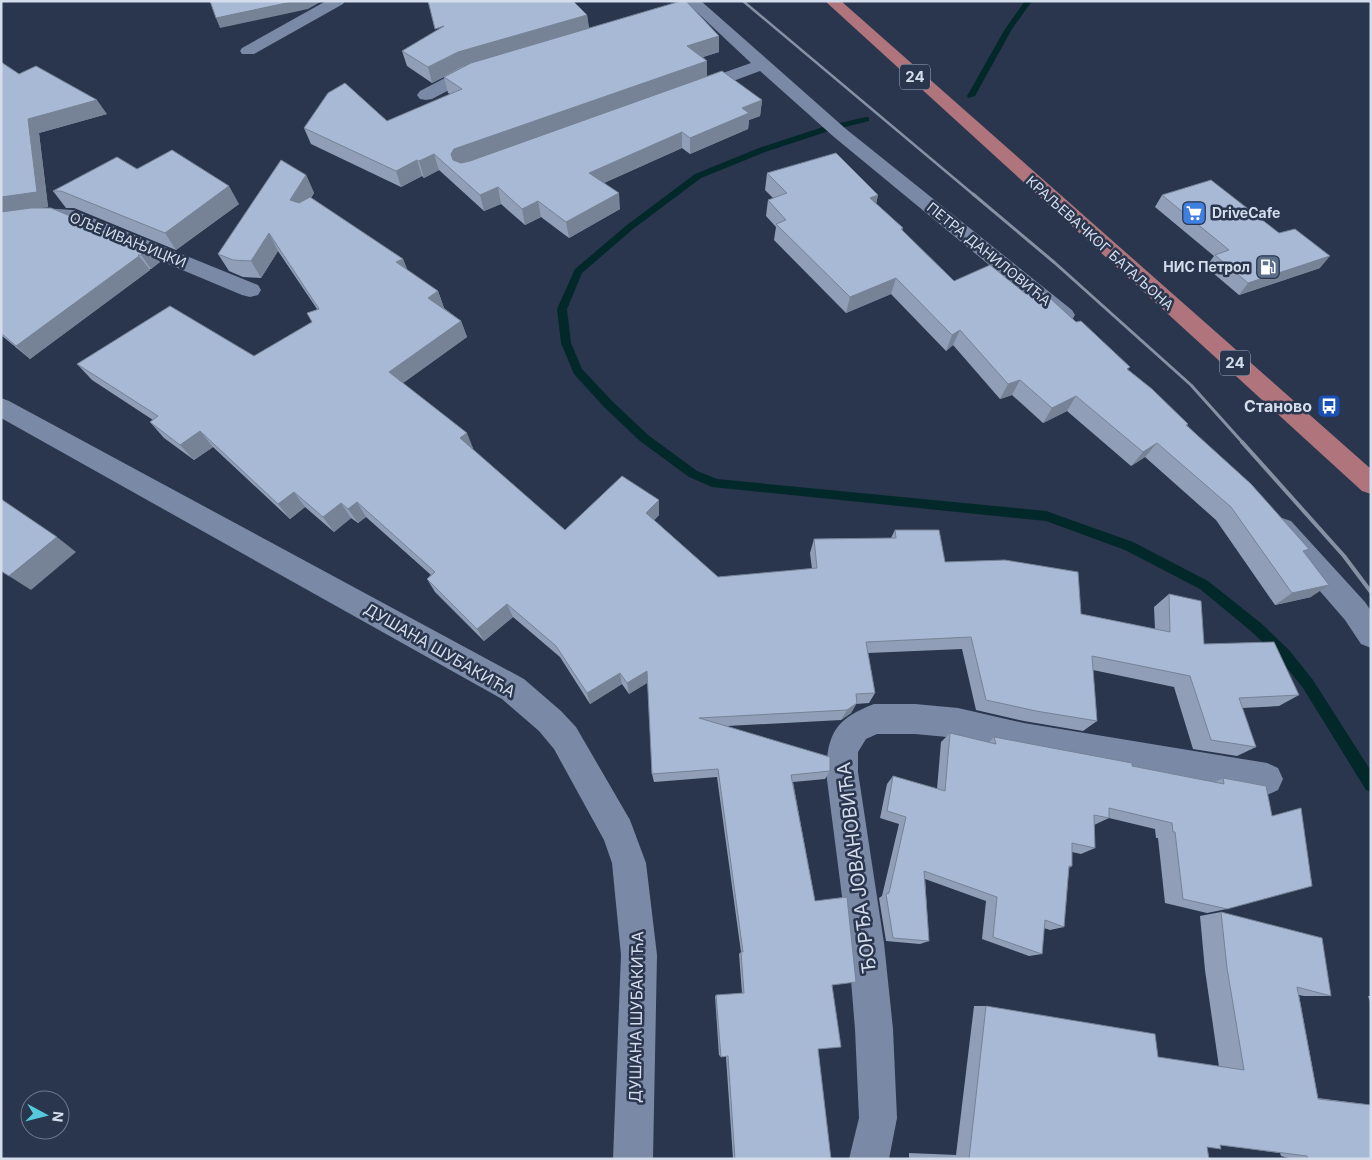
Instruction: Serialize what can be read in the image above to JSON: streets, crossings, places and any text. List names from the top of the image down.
{
  "streets": {
    "main road": ["24", "КРАЉЕВАЧКОГ БАТАЉОНА"],
    "street": [
      "ОЉЕ ИВАЊИЦКИ",
      "ПЕТРА ДАНИЛОВИЋА",
      "ДУШАНА ШУБАКИЋА",
      "ЂОРЂА ЈОВАНОВИЋА"
    ]
  },
  "places": {
    "supermarket": ["DriveCafe"],
    "fuel station": ["НИС Петрол"],
    "bus stop": ["Станово"]
  },
  "north": "right"
}
